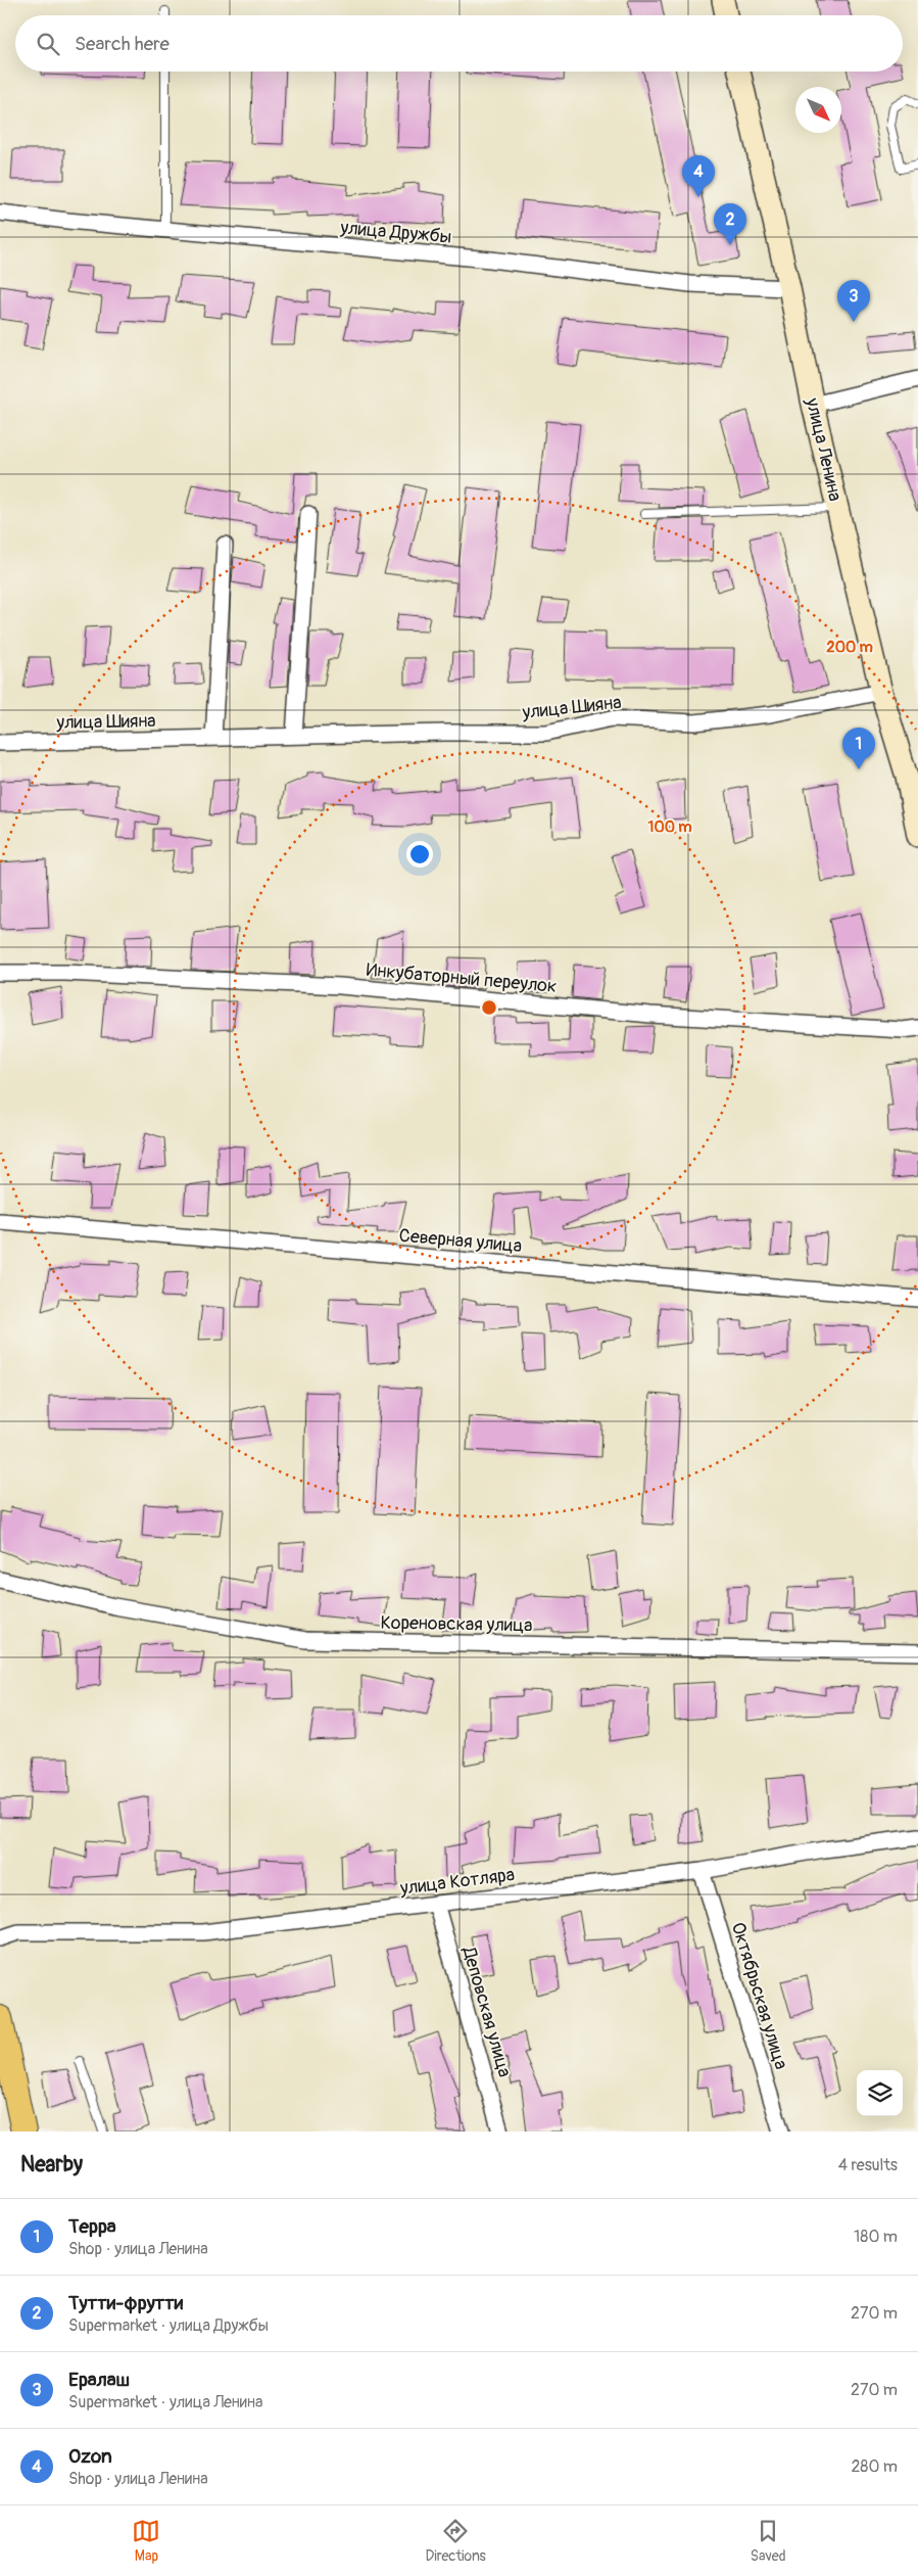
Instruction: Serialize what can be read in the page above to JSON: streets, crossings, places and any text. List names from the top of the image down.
{
  "streets": {
    "main road": ["улица Ленина"],
    "street": [
      "улица Дружбы",
      "улица Шияна",
      "Инкубаторный переулок",
      "Северная улица",
      "Кореновская улица",
      "улица Котляра",
      "Октябрьская улица",
      "Деповская улица"
    ]
  },
  "crossings": [
    ["улица Дружбы", "улица Ленина"],
    ["улица Ленина", "улица Шияна"],
    ["улица Котляра", "Октябрьская улица"],
    ["улица Котляра", "Деповская улица"]
  ],
  "north": "bottom right",
  "page": {
    "search": "Search here",
    "pins": [
      "4",
      "2",
      "3",
      "1"
    ],
    "heading": ["Nearby", "4 results"],
    "list": [
      {
        "mark": "1",
        "name": "Терра",
        "note": "Shop · улица Ленина",
        "value": "180 m"
      },
      {
        "mark": "2",
        "name": "Тутти-фрутти",
        "note": "Supermarket · улица Дружбы",
        "value": "270 m"
      },
      {
        "mark": "3",
        "name": "Ералаш",
        "note": "Supermarket · улица Ленина",
        "value": "270 m"
      },
      {
        "mark": "4",
        "name": "Ozon",
        "note": "Shop · улица Ленина",
        "value": "280 m"
      }
    ],
    "nav": ["Map", "Directions", "Saved"]
  },
  "rings": ["200 m", "100 m"]
}
